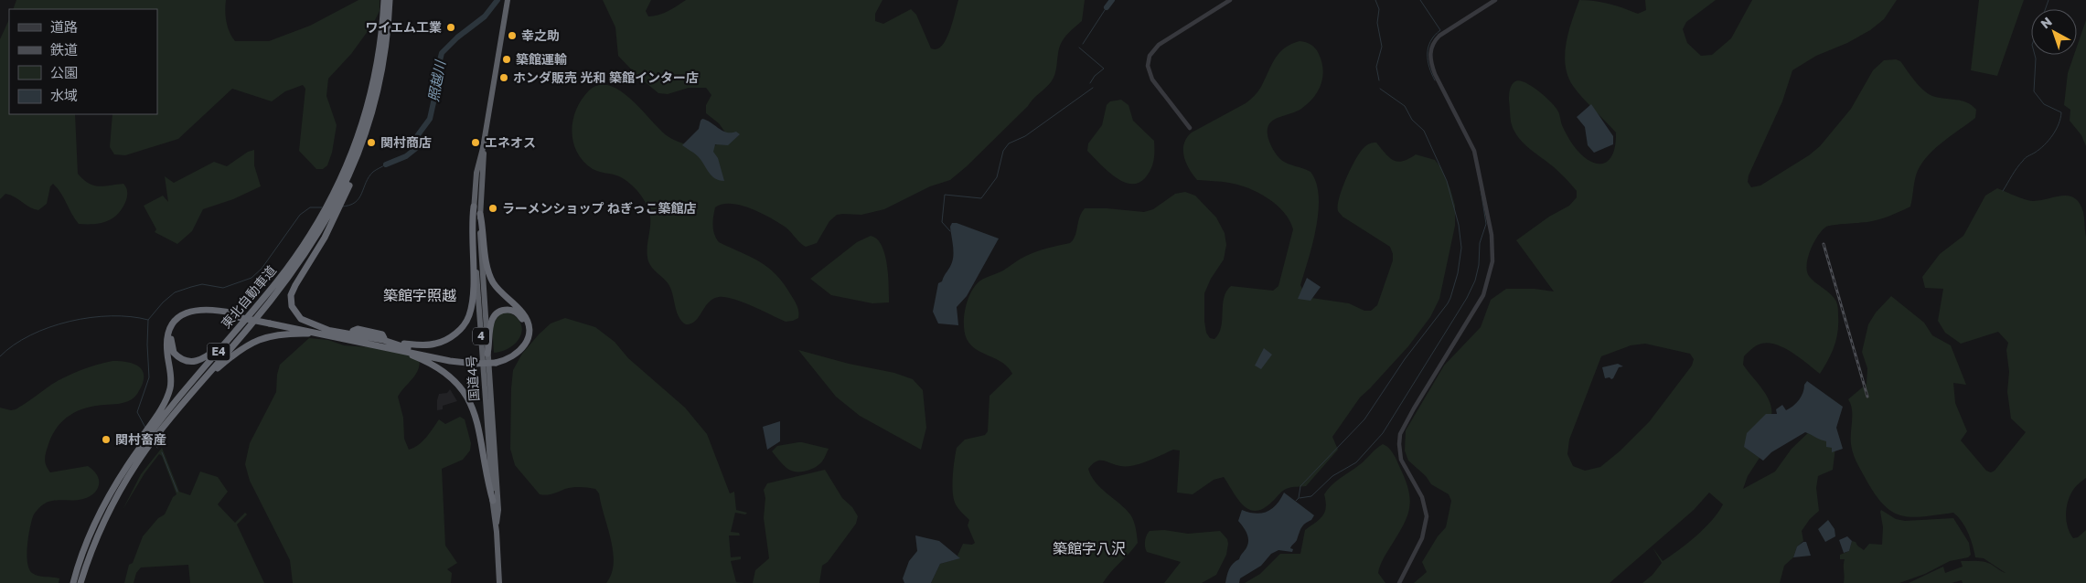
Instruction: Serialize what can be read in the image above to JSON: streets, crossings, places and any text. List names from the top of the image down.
{
  "streets": {
    "highway": [
      "東北自動車道",
      "4",
      "E4",
      "国道4号"
    ]
  },
  "districts": ["築館字照越", "築館字八沢"],
  "water": ["照越川"],
  "places": [
    "ワイエム工業",
    "幸之助",
    "築館運輸",
    "ホンダ販売 光和 築館インター店",
    "関村商店",
    "エネオス",
    "ラーメンショップ ねぎっこ築館店",
    "関村畜産"
  ],
  "legend": [
    "道路",
    "鉄道",
    "公園",
    "水域"
  ],
  "north": "top left"
}
